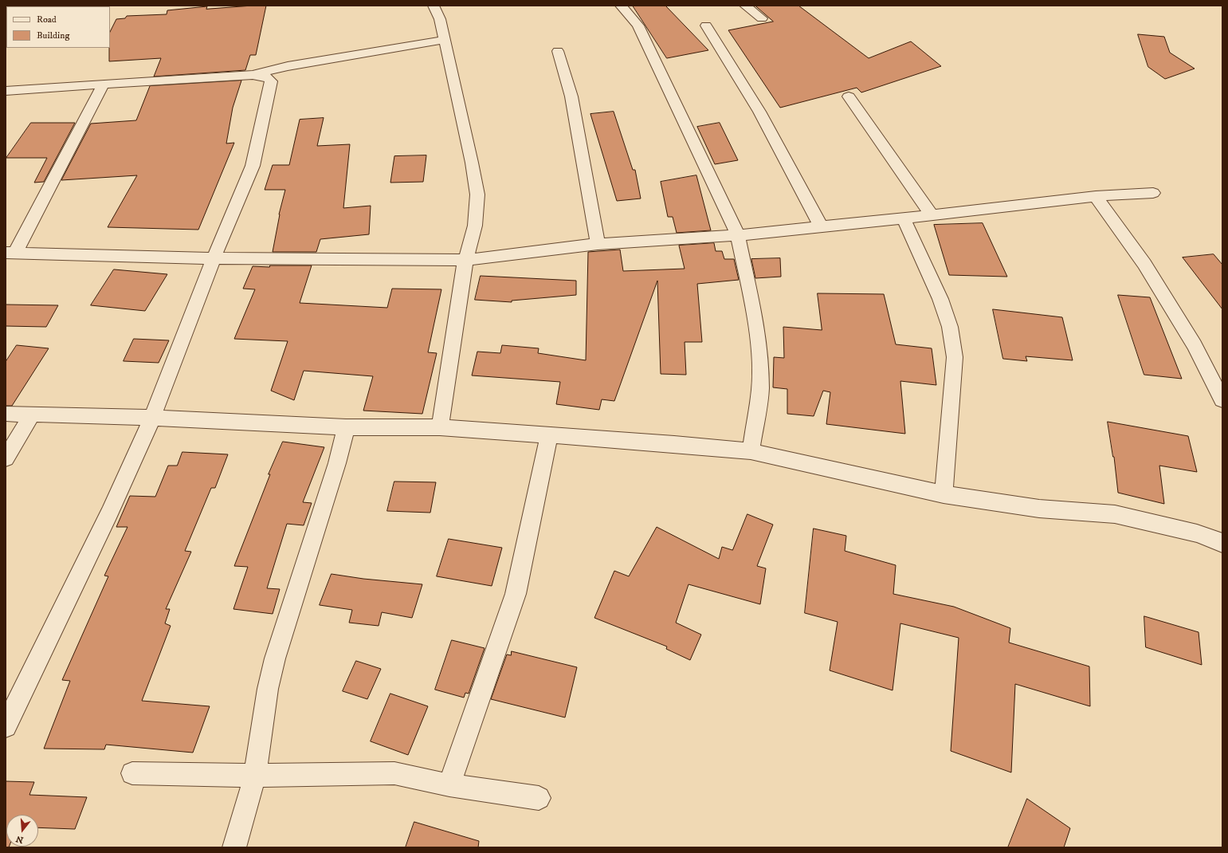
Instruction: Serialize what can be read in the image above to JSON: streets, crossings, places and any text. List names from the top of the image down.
{
  "legend": ["Road", "Building"],
  "north": "bottom"
}
